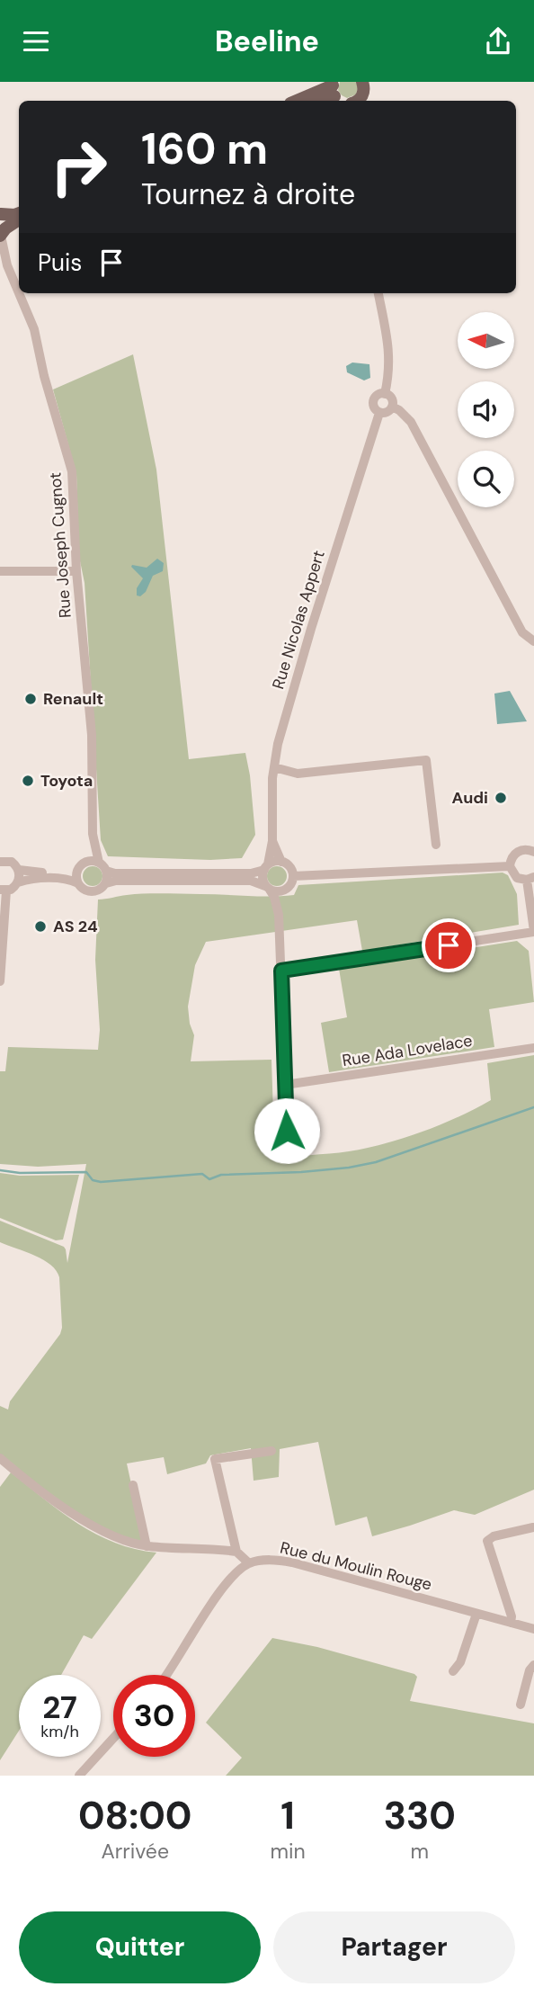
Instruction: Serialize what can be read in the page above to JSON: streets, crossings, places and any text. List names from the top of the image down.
{
  "streets": {
    "street": [
      "Rue Joseph Cugnot",
      "Rue Nicolas Appert",
      "Rue Ada Lovelace",
      "Rue du Moulin Rouge"
    ]
  },
  "places": [
    "Renault",
    "Toyota",
    "Audi",
    "AS 24"
  ],
  "north": "left",
  "page": {
    "header": "Beeline",
    "turn": ["160 m", "Tournez à droite"],
    "then": "Puis",
    "speed": "27 km/h",
    "limit": "30",
    "eta": [
      "08:00",
      "Arrivée",
      "1",
      "min",
      "330",
      "m"
    ],
    "buttons": ["Quitter", "Partager"]
  }
}
